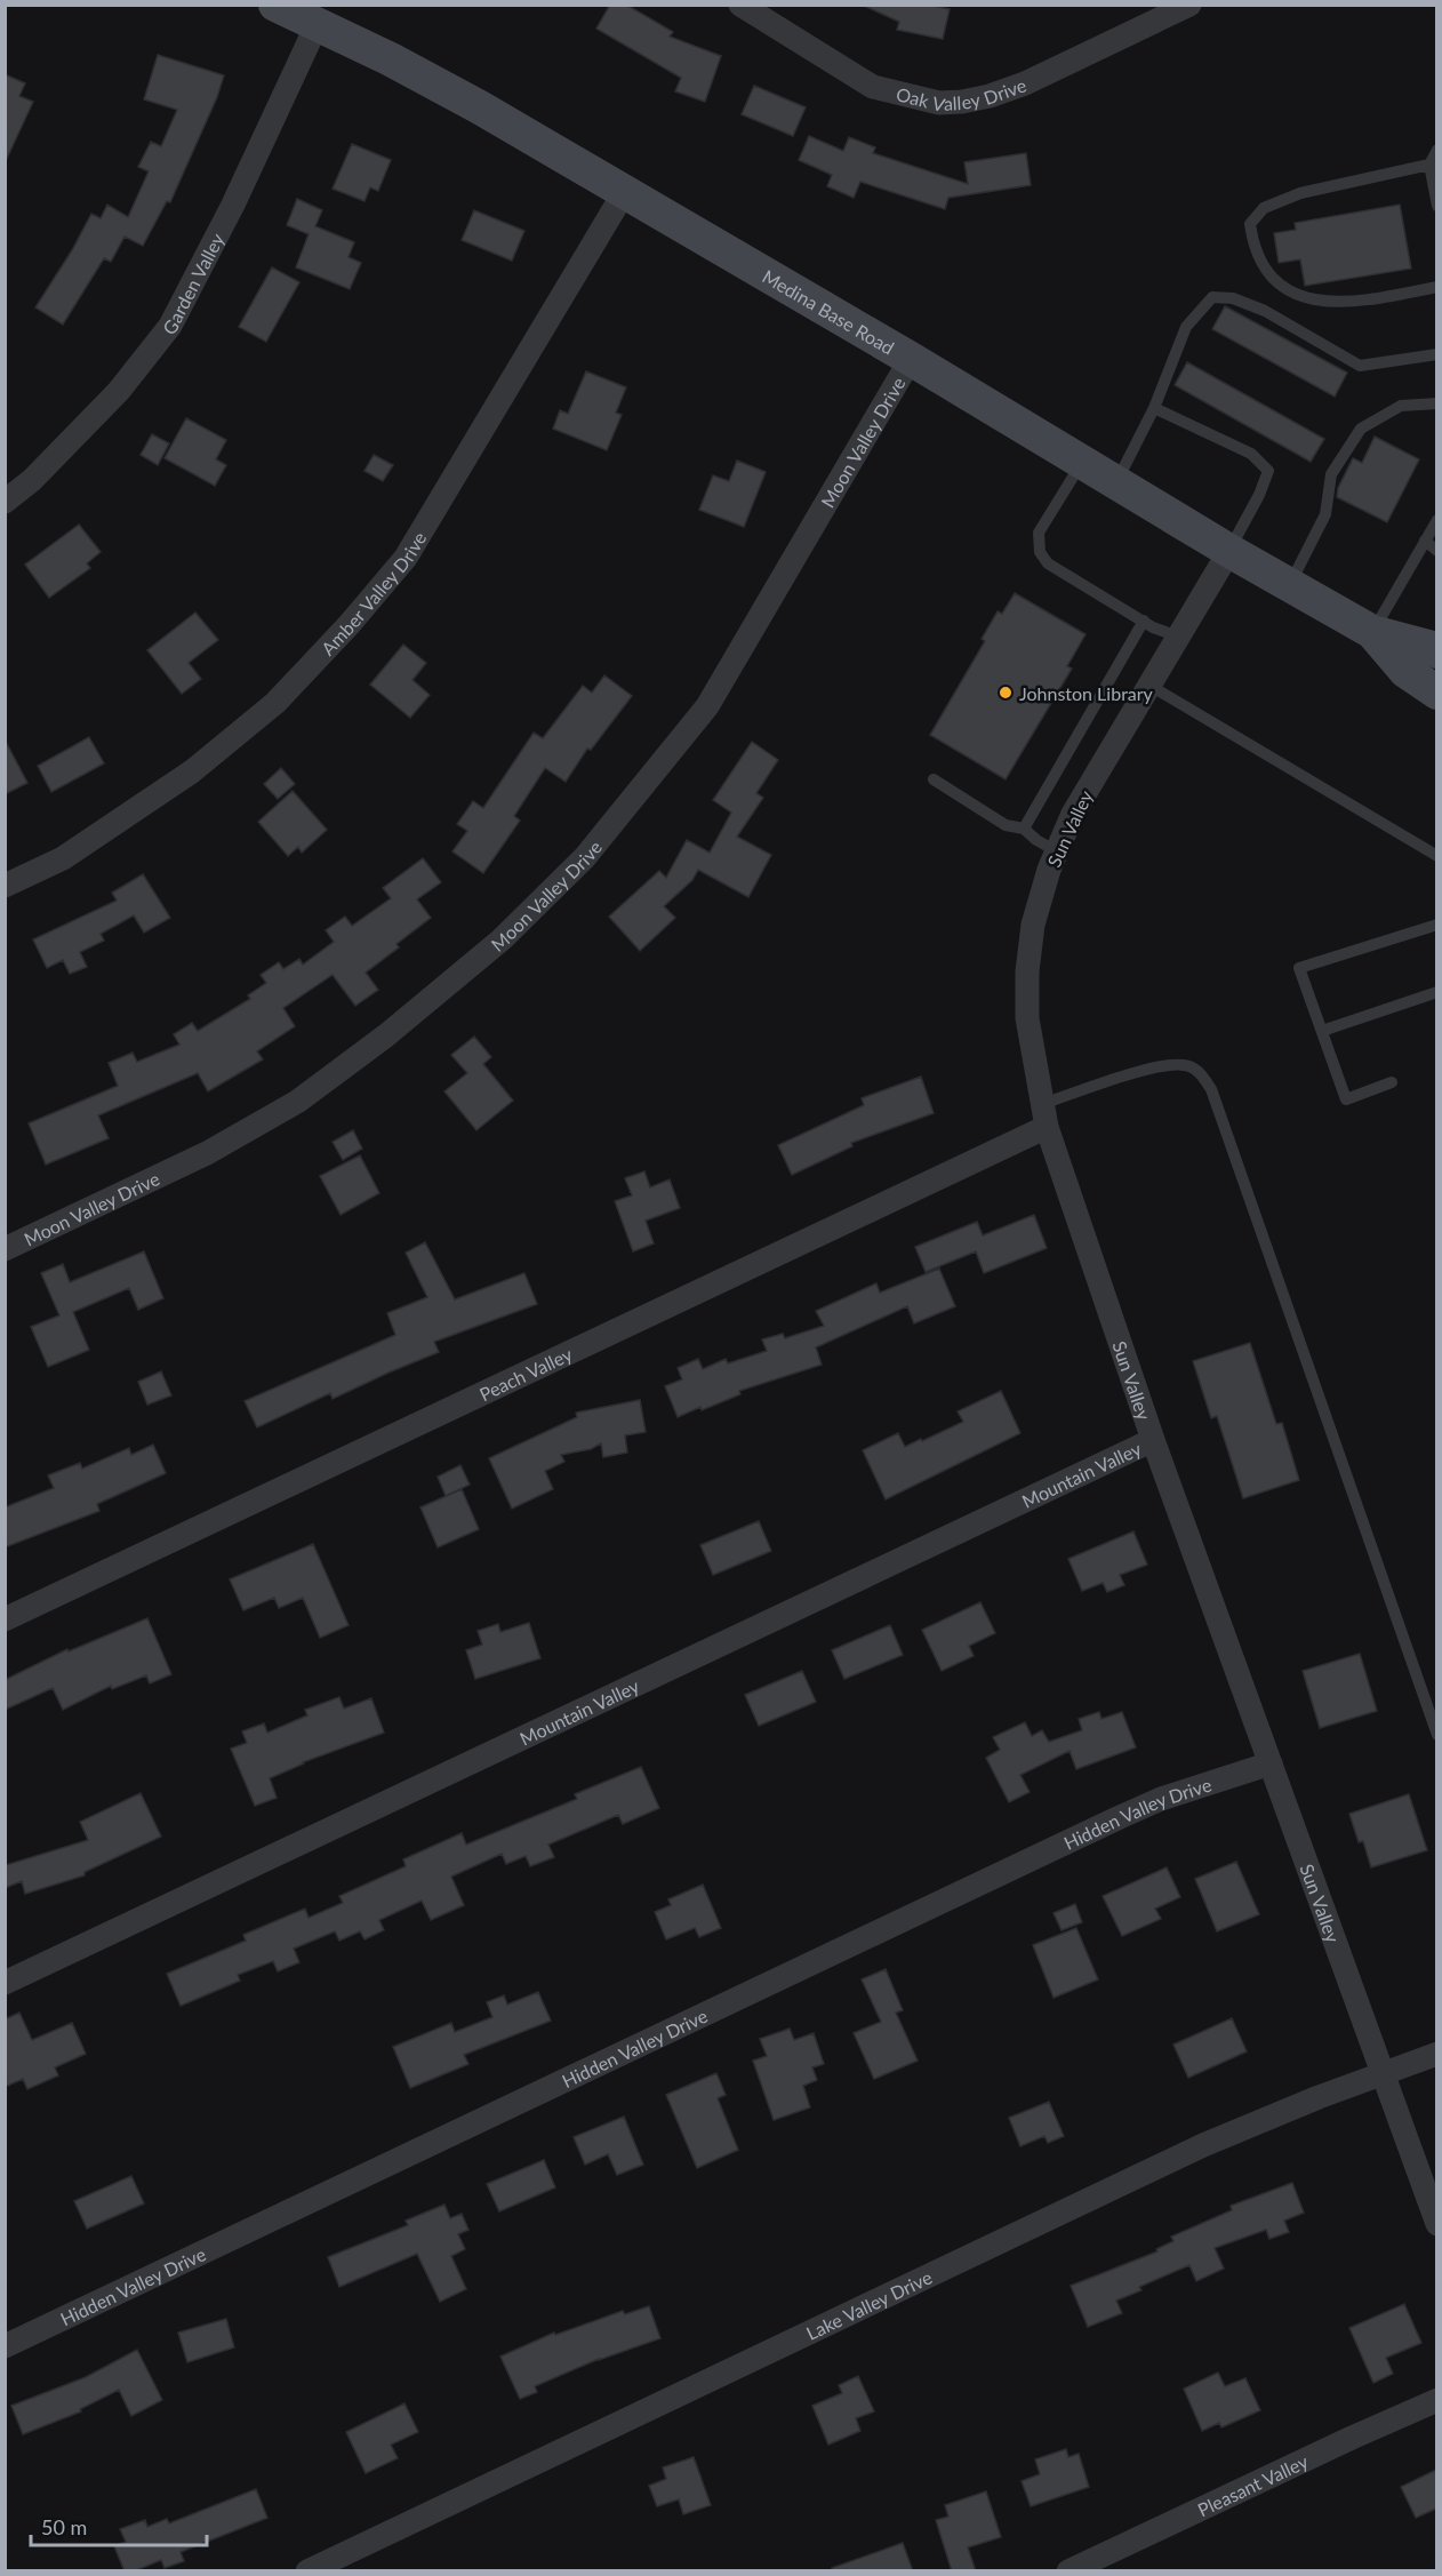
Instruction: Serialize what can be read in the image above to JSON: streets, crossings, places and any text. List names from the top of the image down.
{
  "streets": {
    "street": [
      "Oak Valley Drive",
      "Garden Valley",
      "Medina Base Road",
      "Moon Valley Drive",
      "Amber Valley Drive",
      "Sun Valley",
      "Peach Valley",
      "Mountain Valley",
      "Hidden Valley Drive",
      "Lake Valley Drive",
      "Pleasant Valley"
    ]
  },
  "crossings": [
    ["Garden Valley", "Medina Base Road"],
    ["Medina Base Road", "Moon Valley Drive"],
    ["Medina Base Road", "Amber Valley Drive"],
    ["Medina Base Road", "Sun Valley"],
    ["Sun Valley", "Peach Valley"],
    ["Sun Valley", "Mountain Valley"],
    ["Sun Valley", "Hidden Valley Drive"],
    ["Sun Valley", "Lake Valley Drive"]
  ],
  "places": ["Johnston Library"],
  "scale_bar": "50 m"
}
